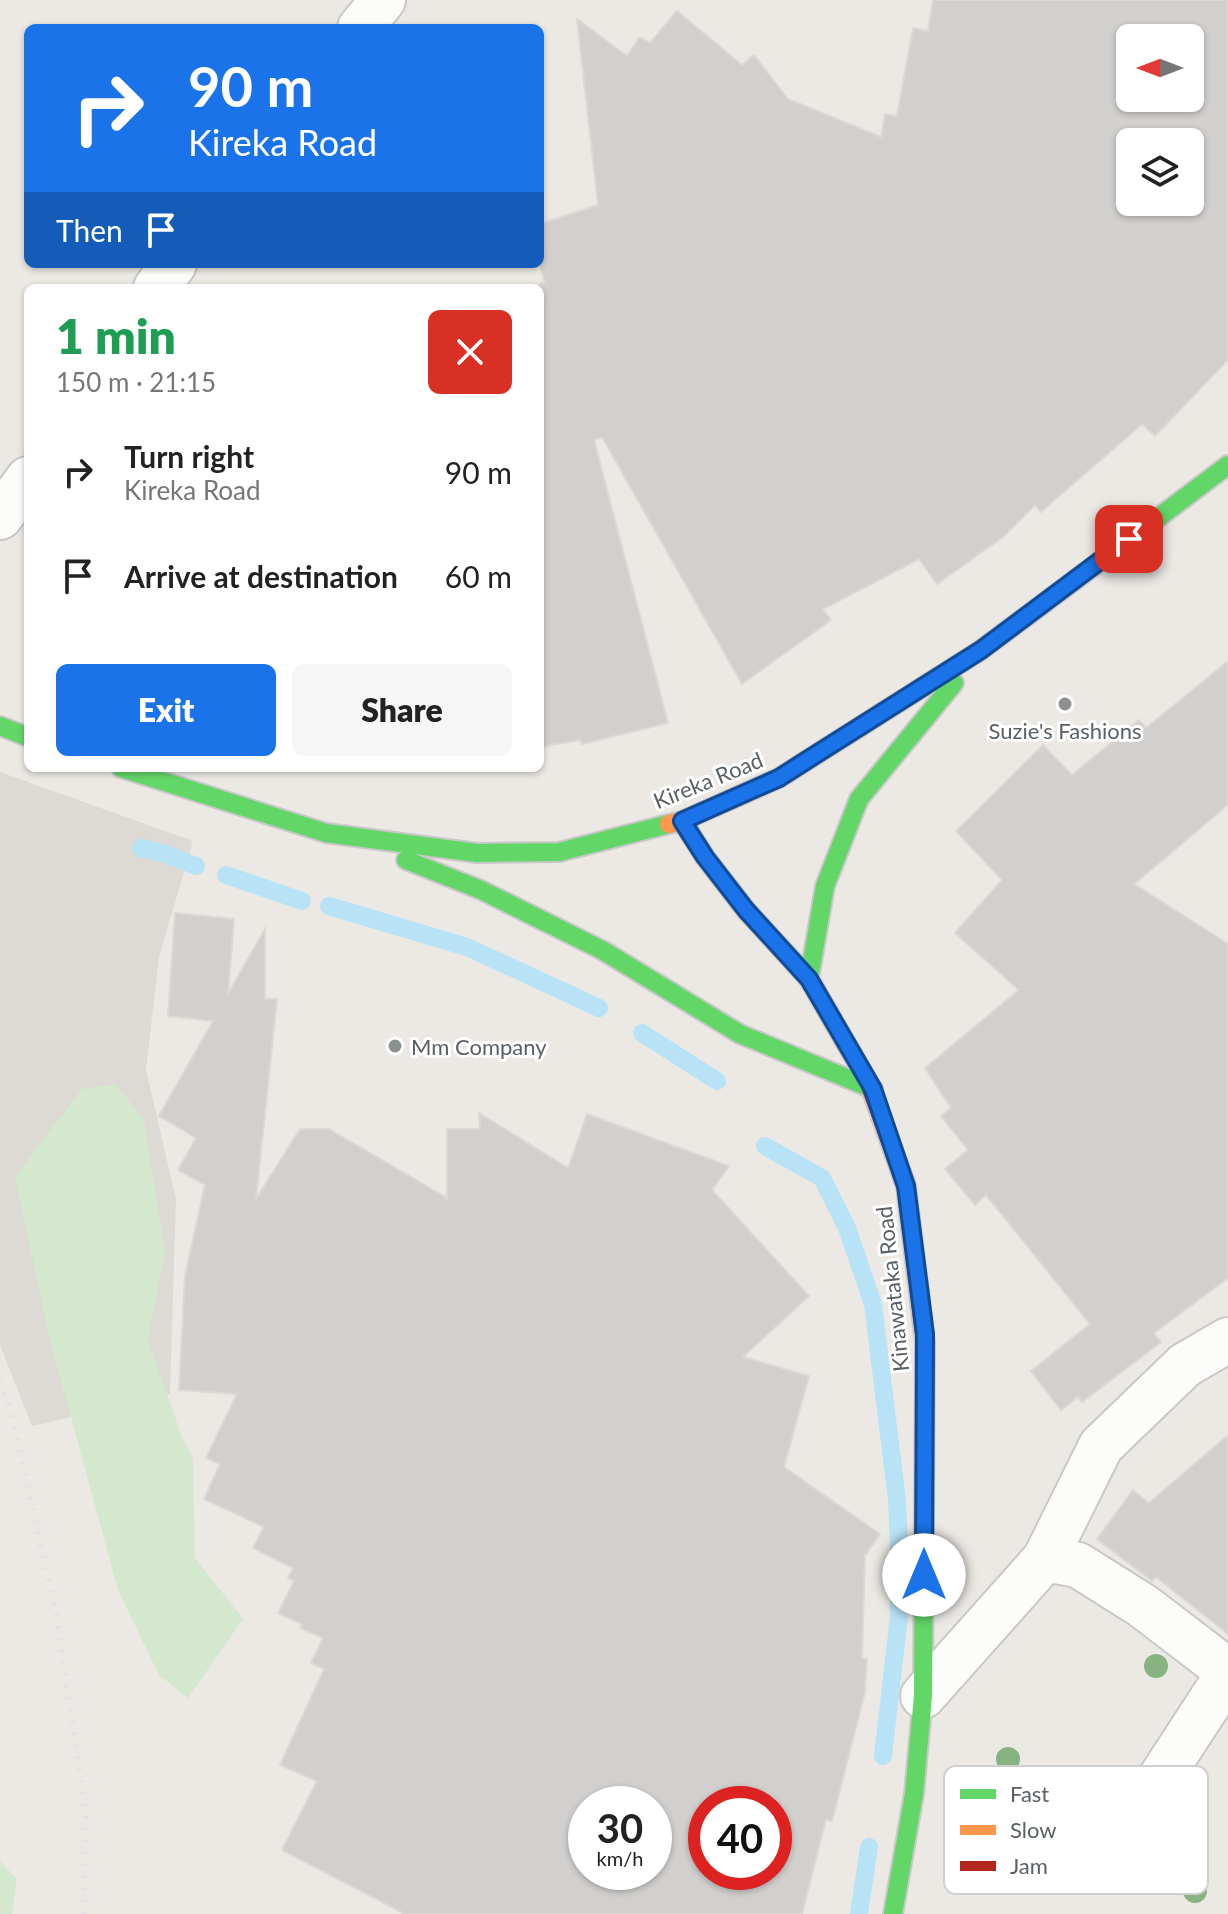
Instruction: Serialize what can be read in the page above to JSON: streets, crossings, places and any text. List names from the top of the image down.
{
  "streets": {
    "main road": ["Kireka Road", "Kinawataka Road"]
  },
  "crossings": [
    ["Kireka Road", "Kinawataka Road"]
  ],
  "places": ["Suzie's Fashions", "Mm Company"],
  "legend": ["Fast", "Slow", "Jam"],
  "north": "left",
  "page": {
    "turn": ["90 m", "Kireka Road"],
    "then": "Then",
    "heading": ["1 min", "150 m · 21:15"],
    "list": [
      {
        "name": "Turn right",
        "note": "Kireka Road",
        "value": "90 m"
      },
      {
        "name": "Arrive at destination",
        "value": "60 m"
      }
    ],
    "buttons": ["Exit", "Share"],
    "speed": "30 km/h",
    "limit": "40"
  }
}
